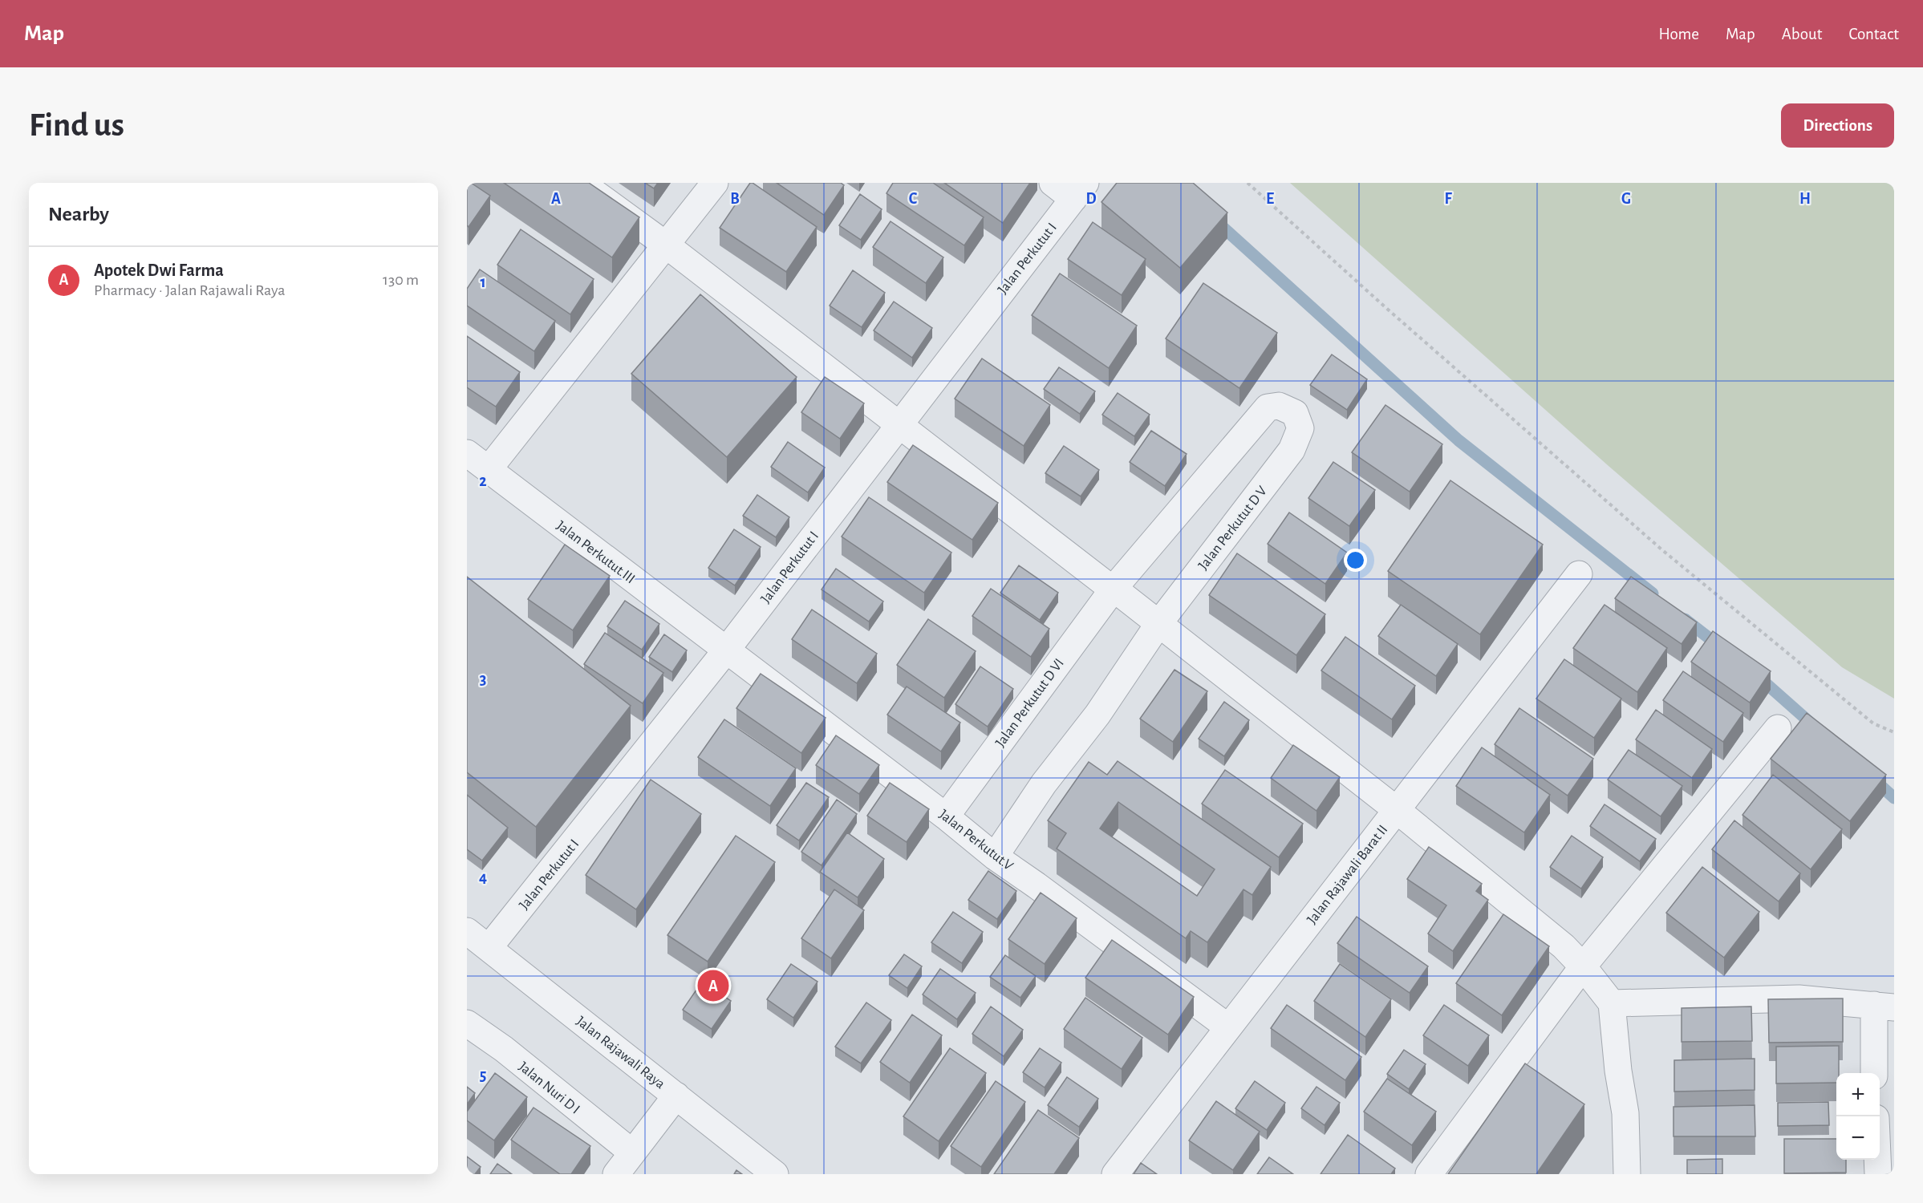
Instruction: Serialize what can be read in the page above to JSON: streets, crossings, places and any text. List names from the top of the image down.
{
  "streets": {
    "street": [
      "Jalan Perkutut I",
      "Jalan Perkutut D V",
      "Jalan Perkutut.III",
      "Jalan Perkutut D VI",
      "Jalan Perkutut.V",
      "Jalan Rajawali Barat II",
      "Jalan Rajawali Raya",
      "Jalan Nuri D I"
    ]
  },
  "crossings": [
    ["Jalan Perkutut I", "Jalan Perkutut.III"],
    ["Jalan Perkutut I", "Jalan Perkutut.V"],
    ["Jalan Perkutut I", "Jalan Rajawali Raya"],
    ["Jalan Perkutut D V", "Jalan Perkutut D VI"],
    ["Jalan Perkutut D V", "Jalan Perkutut.V"],
    ["Jalan Perkutut.III", "Jalan Perkutut.V"],
    ["Jalan Perkutut D VI", "Jalan Perkutut.V"],
    ["Jalan Perkutut.V", "Jalan Rajawali Barat II"]
  ],
  "page": {
    "header": "Map",
    "nav": [
      "Home",
      "Map",
      "About",
      "Contact"
    ],
    "buttons": "Directions",
    "title": "Find us",
    "heading": "Nearby",
    "list": [
      {
        "mark": "A",
        "name": "Apotek Dwi Farma",
        "note": "Pharmacy · Jalan Rajawali Raya",
        "value": "130 m"
      }
    ],
    "pins": "A",
    "map_buttons": ["+", "−"]
  },
  "grid": {
    "columns": [
      "A",
      "B",
      "C",
      "D",
      "E",
      "F",
      "G",
      "H"
    ],
    "rows": [
      "1",
      "2",
      "3",
      "4",
      "5"
    ]
  }
}
